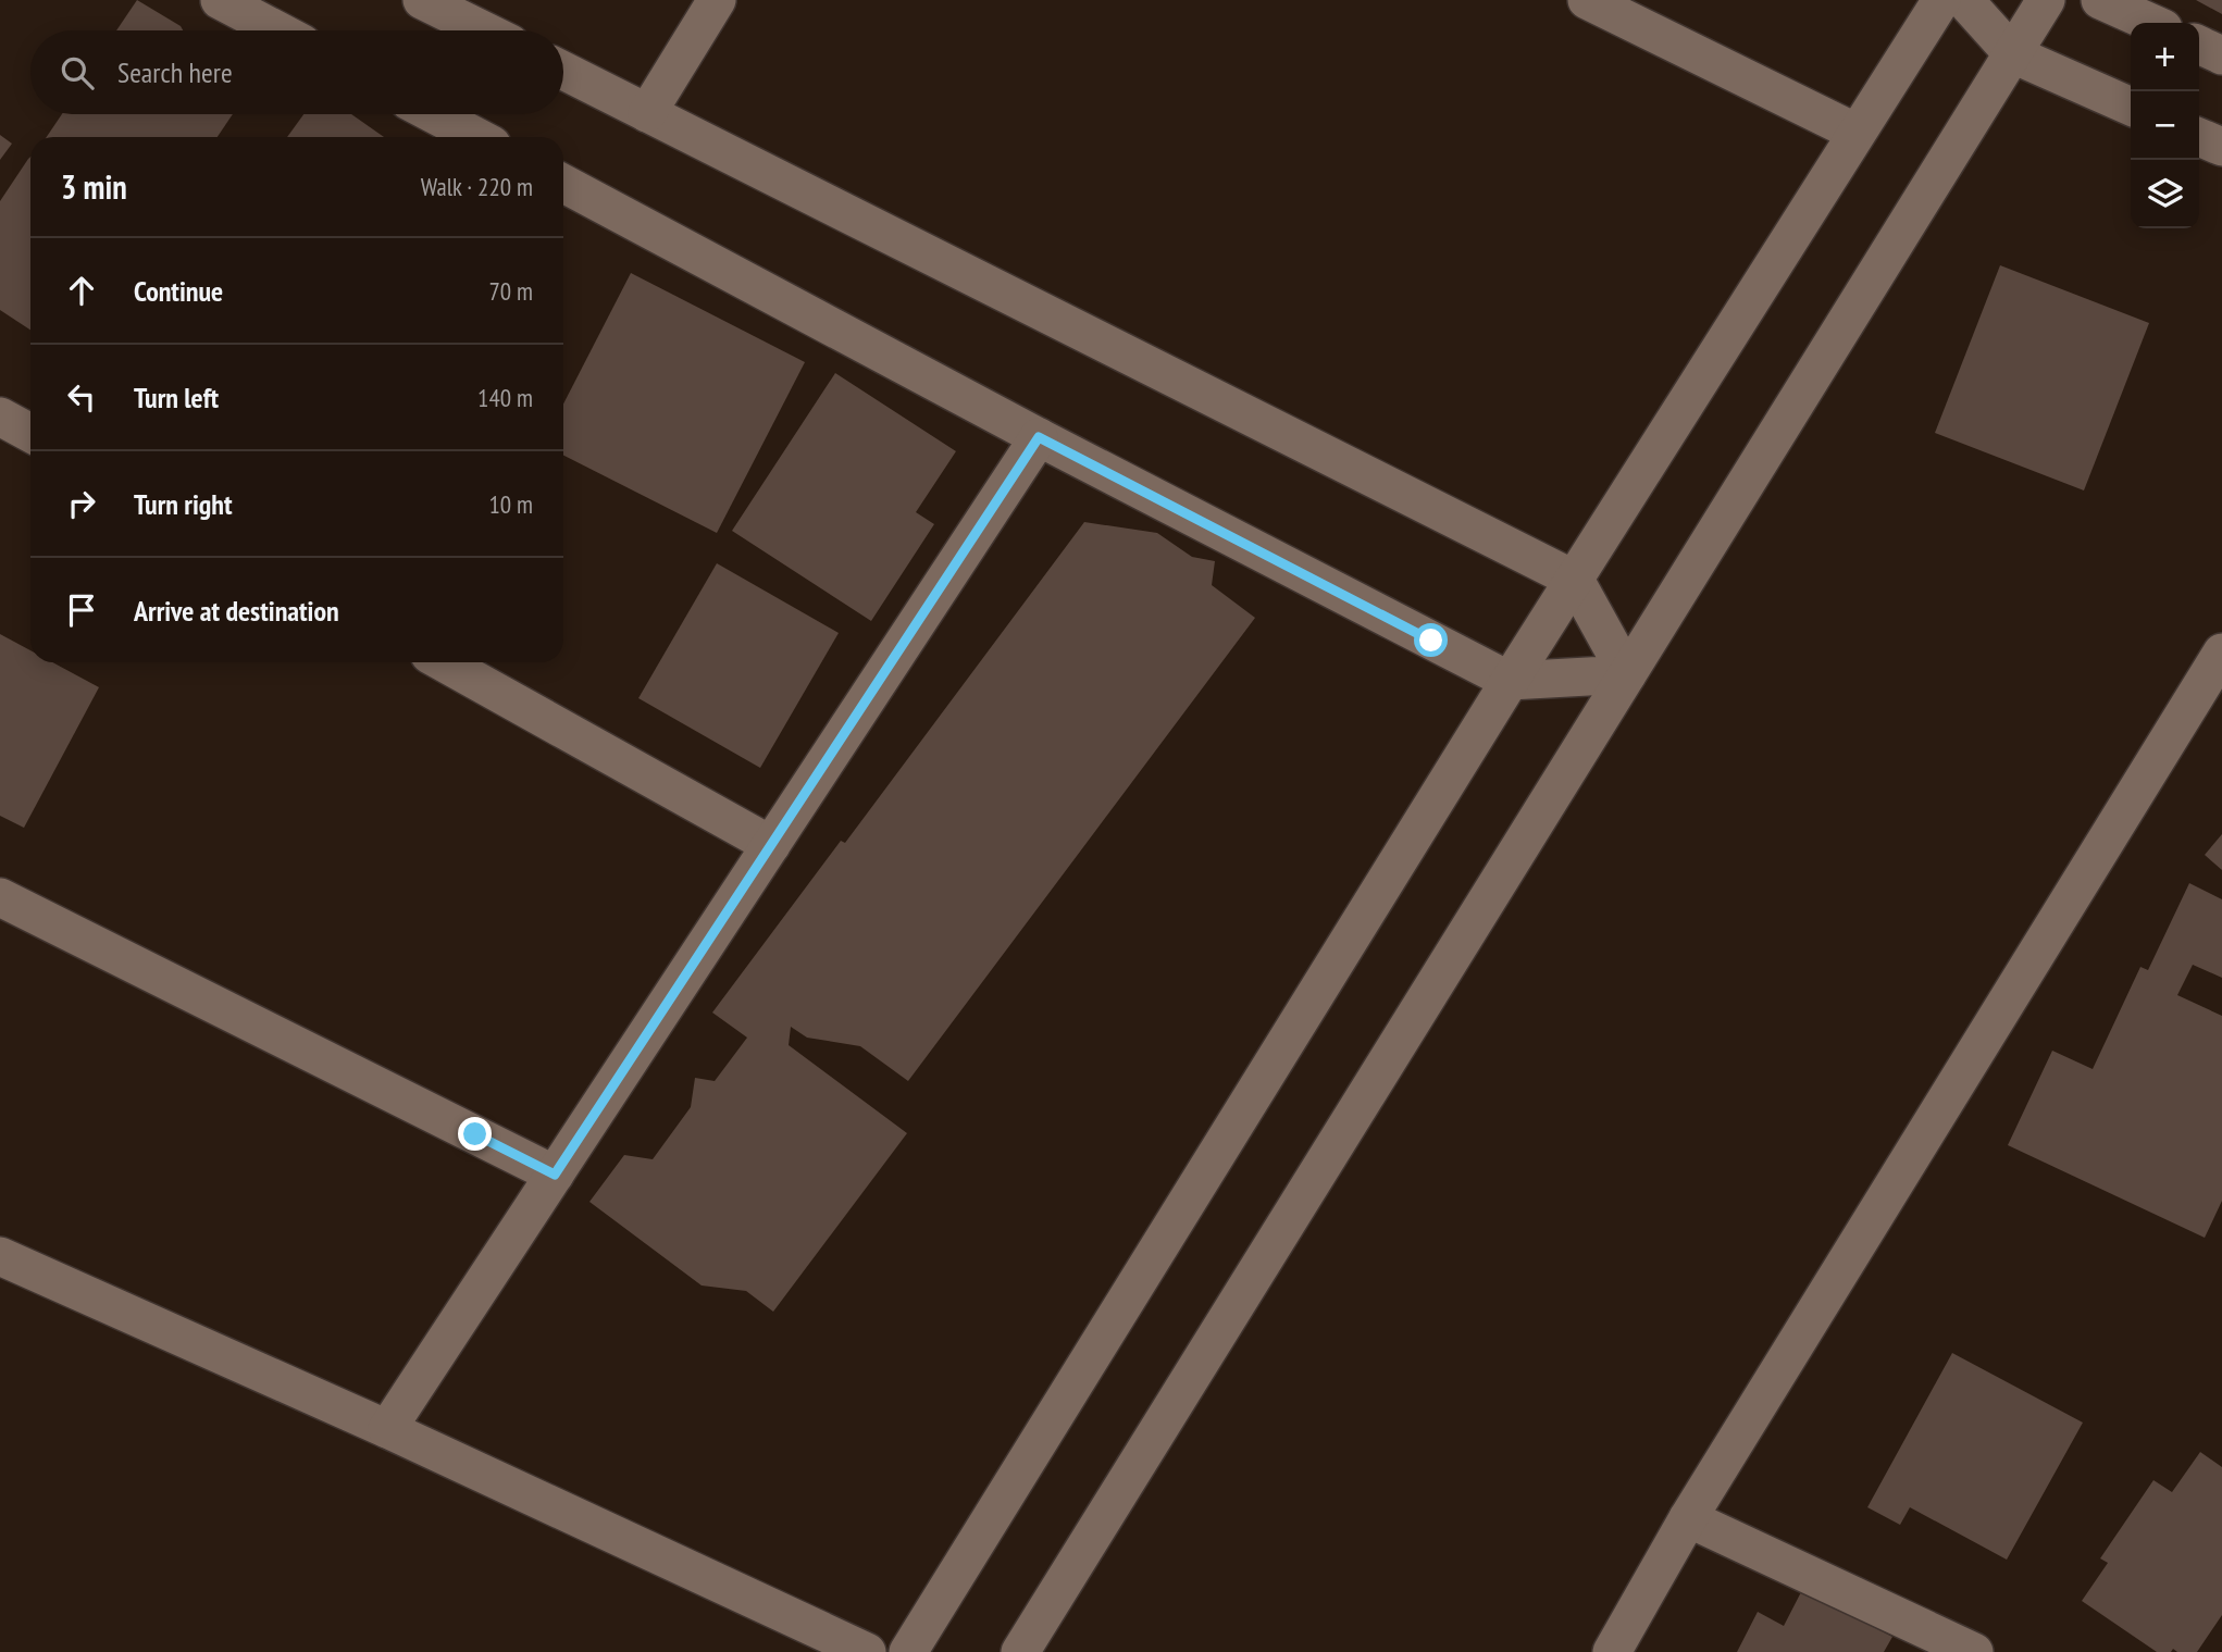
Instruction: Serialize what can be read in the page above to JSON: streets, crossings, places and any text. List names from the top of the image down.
{
  "page": {
    "map_buttons": ["+", "−"],
    "search": "Search here",
    "heading": ["3 min", "Walk · 220 m"],
    "list": [
      ["Continue", "70 m"],
      ["Turn left", "140 m"],
      ["Turn right", "10 m"],
      "Arrive at destination"
    ]
  }
}
